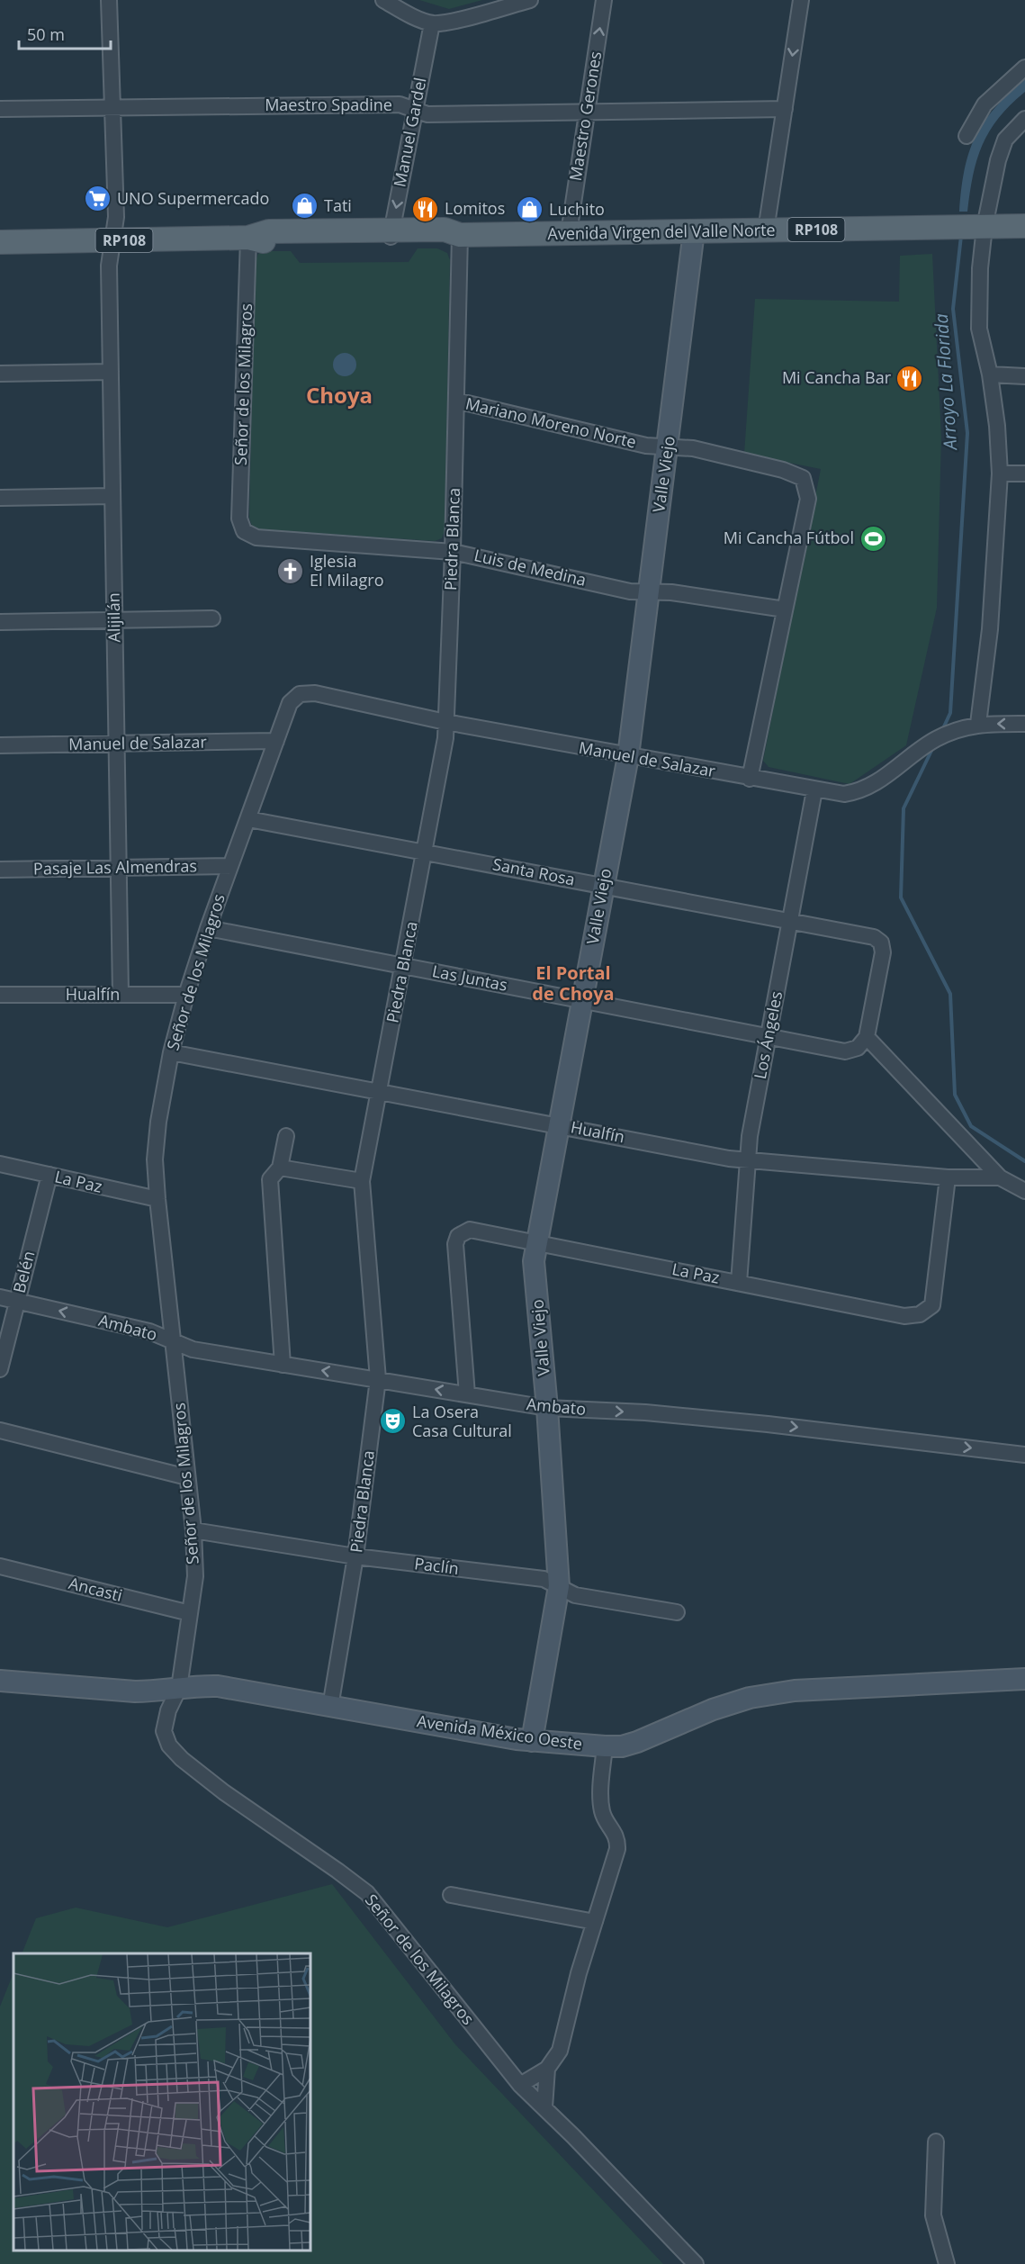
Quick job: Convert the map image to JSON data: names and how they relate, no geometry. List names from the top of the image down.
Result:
{
  "streets": {
    "main road": ["RP108", "Avenida Virgen del Valle Norte"],
    "street": [
      "Maestro Spadine",
      "Maestro Gerones",
      "Manuel Gardel",
      "Señor de los Milagros",
      "Mariano Moreno Norte",
      "Valle Viejo",
      "Piedra Blanca",
      "Luis de Medina",
      "Alijilán",
      "Manuel de Salazar",
      "Pasaje Las Almendras",
      "Santa Rosa",
      "Las Juntas",
      "Hualfín",
      "Los Ángeles",
      "La Paz",
      "Belén",
      "Ambato",
      "Paclín",
      "Ancasti",
      "Avenida México Oeste"
    ]
  },
  "crossings": [
    ["Maestro Spadine", "Maestro Gerones"],
    ["Maestro Spadine", "Manuel Gardel"],
    ["Maestro Spadine", "Alijilán"],
    ["Maestro Gerones", "Avenida Virgen del Valle Norte"],
    ["Manuel Gardel", "Avenida Virgen del Valle Norte"],
    ["Avenida Virgen del Valle Norte", "Señor de los Milagros"],
    ["Avenida Virgen del Valle Norte", "Valle Viejo"],
    ["Avenida Virgen del Valle Norte", "Piedra Blanca"],
    ["Avenida Virgen del Valle Norte", "Alijilán"],
    ["Señor de los Milagros", "Luis de Medina"],
    ["Señor de los Milagros", "Manuel de Salazar"],
    ["Señor de los Milagros", "Pasaje Las Almendras"],
    ["Señor de los Milagros", "Santa Rosa"],
    ["Señor de los Milagros", "Las Juntas"],
    ["Señor de los Milagros", "Hualfín"],
    ["Señor de los Milagros", "La Paz"],
    ["Señor de los Milagros", "Ambato"],
    ["Señor de los Milagros", "Paclín"],
    ["Señor de los Milagros", "Ancasti"],
    ["Señor de los Milagros", "Avenida México Oeste"],
    ["Mariano Moreno Norte", "Valle Viejo"],
    ["Mariano Moreno Norte", "Piedra Blanca"],
    ["Mariano Moreno Norte", "Luis de Medina"],
    ["Valle Viejo", "Luis de Medina"],
    ["Valle Viejo", "Manuel de Salazar"],
    ["Valle Viejo", "Santa Rosa"],
    ["Valle Viejo", "Las Juntas"],
    ["Valle Viejo", "Hualfín"],
    ["Valle Viejo", "La Paz"],
    ["Valle Viejo", "Ambato"],
    ["Valle Viejo", "Paclín"],
    ["Valle Viejo", "Avenida México Oeste"],
    ["Piedra Blanca", "Luis de Medina"],
    ["Piedra Blanca", "Manuel de Salazar"],
    ["Piedra Blanca", "Santa Rosa"],
    ["Piedra Blanca", "Las Juntas"],
    ["Piedra Blanca", "Hualfín"],
    ["Piedra Blanca", "Ambato"],
    ["Piedra Blanca", "Paclín"],
    ["Piedra Blanca", "Avenida México Oeste"],
    ["Alijilán", "Manuel de Salazar"],
    ["Alijilán", "Pasaje Las Almendras"],
    ["Alijilán", "Hualfín"],
    ["Manuel de Salazar", "Los Ángeles"],
    ["Santa Rosa", "Las Juntas"],
    ["Santa Rosa", "Los Ángeles"],
    ["Las Juntas", "Los Ángeles"],
    ["Hualfín", "Los Ángeles"],
    ["Hualfín", "La Paz"],
    ["Los Ángeles", "La Paz"],
    ["La Paz", "Belén"],
    ["La Paz", "Ambato"],
    ["Belén", "Ambato"]
  ],
  "one_way": ["Maestro Gerones", "Manuel Gardel"],
  "districts": ["Choya", "El Portal de Choya"],
  "water": ["Arroyo La Florida"],
  "places": {
    "supermarket": ["UNO Supermercado"],
    "shop": ["Tati", "Luchito"],
    "restaurant": ["Lomitos", "Mi Cancha Bar"],
    "sports": ["Mi Cancha Fútbol"],
    "church": ["Iglesia El Milagro"],
    "theatre": ["La Osera Casa Cultural"]
  },
  "scale_bar": "50 m"
}
